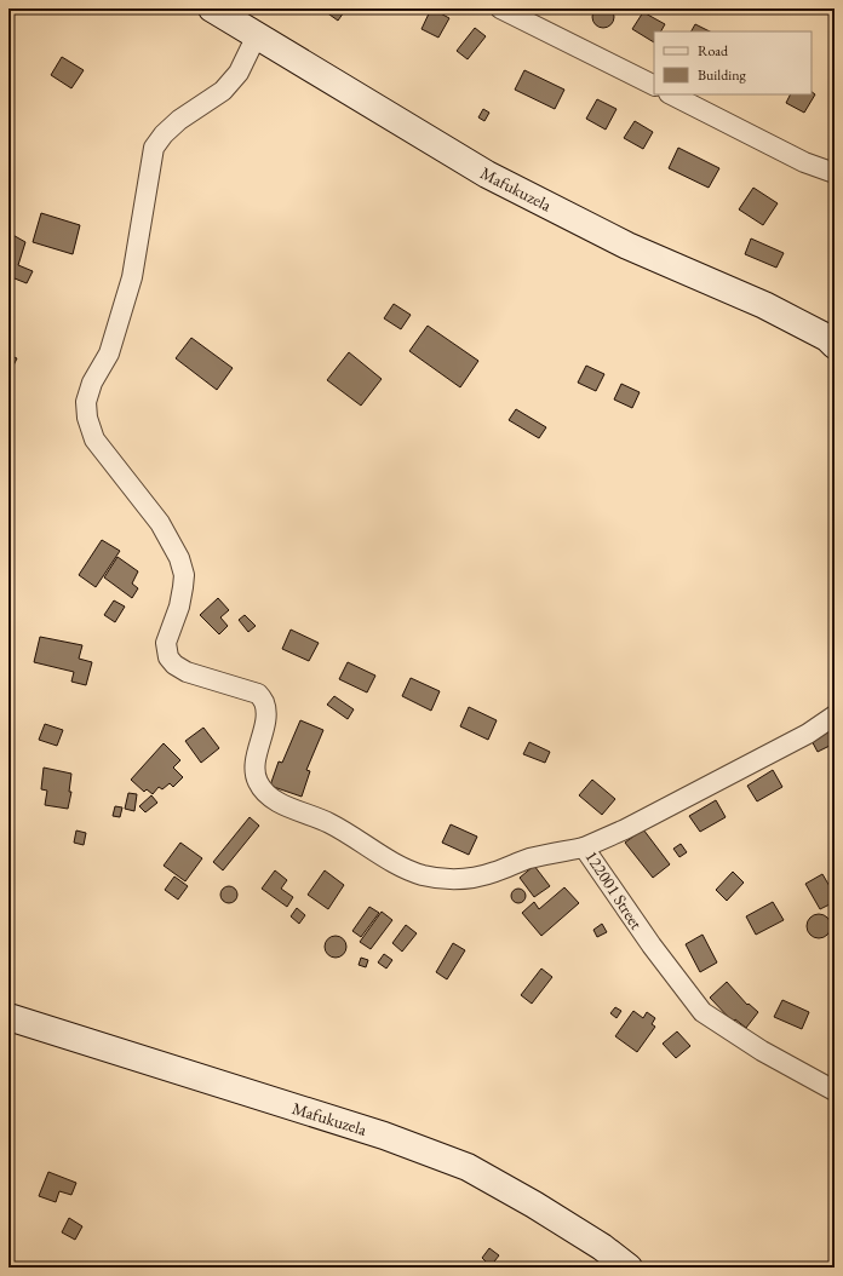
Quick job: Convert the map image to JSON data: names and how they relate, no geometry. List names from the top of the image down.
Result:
{
  "streets": {
    "main road": ["Mafukuzela"],
    "street": ["122001 Street"]
  },
  "legend": ["Road", "Building"]
}
